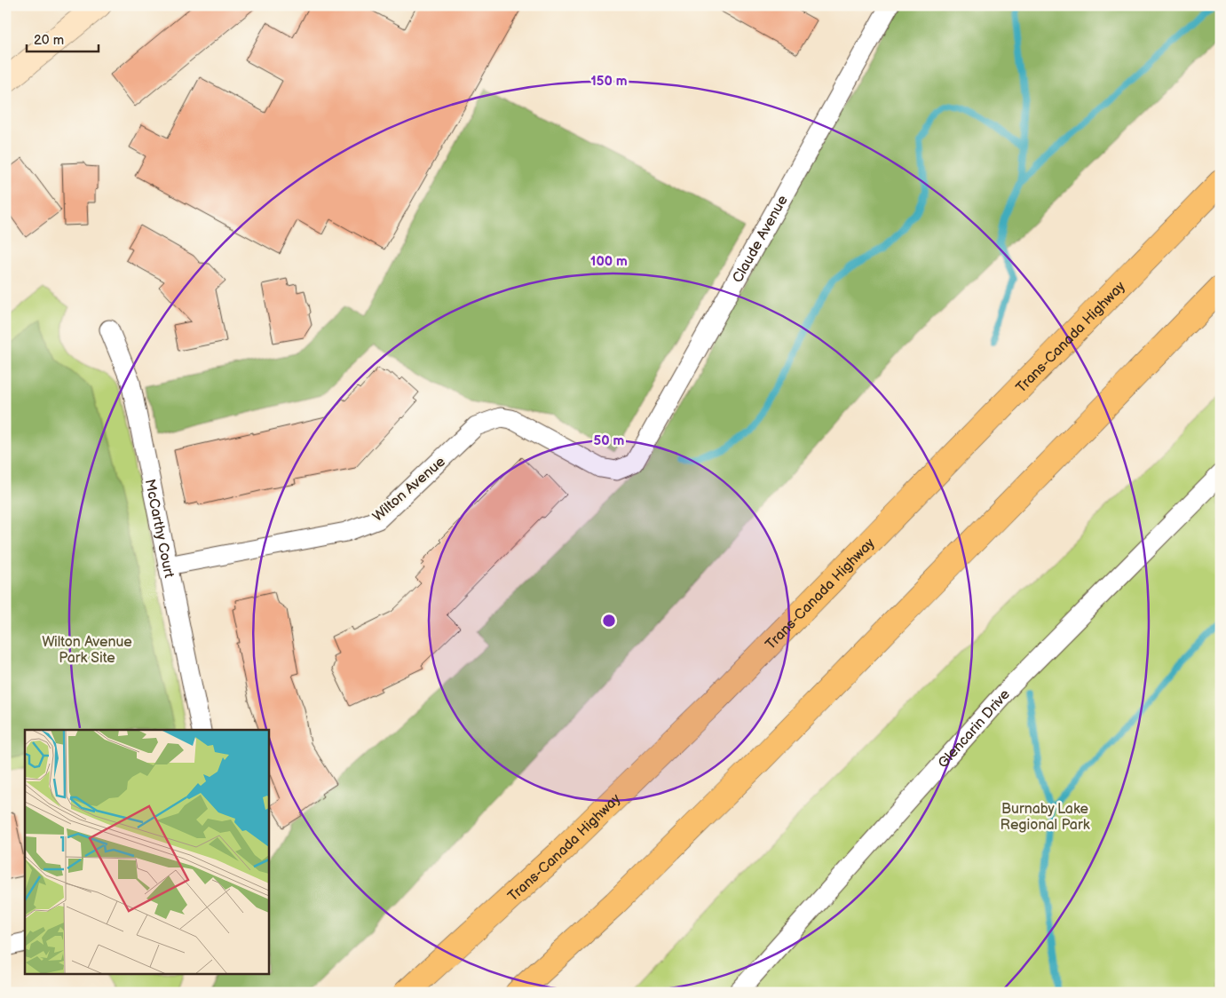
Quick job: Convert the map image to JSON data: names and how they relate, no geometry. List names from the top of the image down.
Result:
{
  "streets": {
    "highway": ["Trans-Canada Highway"],
    "street": [
      "Claude Avenue",
      "Wilton Avenue",
      "McCarthy Court",
      "Glencarin Drive"
    ]
  },
  "crossings": [
    ["Claude Avenue", "Wilton Avenue"],
    ["Wilton Avenue", "McCarthy Court"]
  ],
  "parks": ["Wilton Avenue Park Site", "Burnaby Lake Regional Park"],
  "scale_bar": "20 m",
  "rings": ["150 m", "100 m", "50 m"]
}
